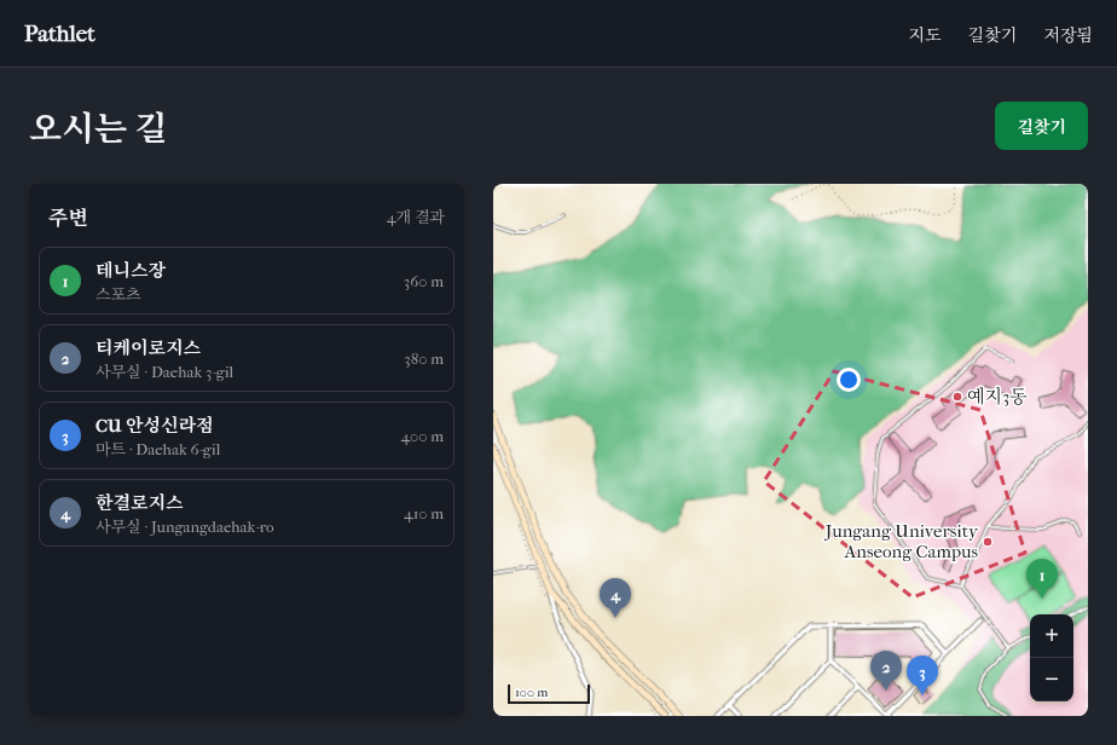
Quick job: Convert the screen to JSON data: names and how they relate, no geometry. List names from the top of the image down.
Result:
{
  "places": ["예지3동", "Jungang University Anseong Campus"],
  "scale_bar": "100 m",
  "page": {
    "header": "Pathlet",
    "nav": ["지도", "길찾기", "저장됨"],
    "title": "오시는 길",
    "buttons": "길찾기",
    "heading": ["주변", "4개 결과"],
    "list": [
      {
        "mark": "1",
        "name": "테니스장",
        "note": "스포츠",
        "value": "360 m"
      },
      {
        "mark": "2",
        "name": "티케이로지스",
        "note": "사무실 · Daehak 3-gil",
        "value": "380 m"
      },
      {
        "mark": "3",
        "name": "CU 안성신라점",
        "note": "마트 · Daehak 6-gil",
        "value": "400 m"
      },
      {
        "mark": "4",
        "name": "한결로지스",
        "note": "사무실 · Jungangdaehak-ro",
        "value": "410 m"
      }
    ],
    "pins": [
      "1",
      "4",
      "2",
      "3"
    ],
    "map_buttons": ["+", "−"],
    "scale": "100 m"
  }
}
